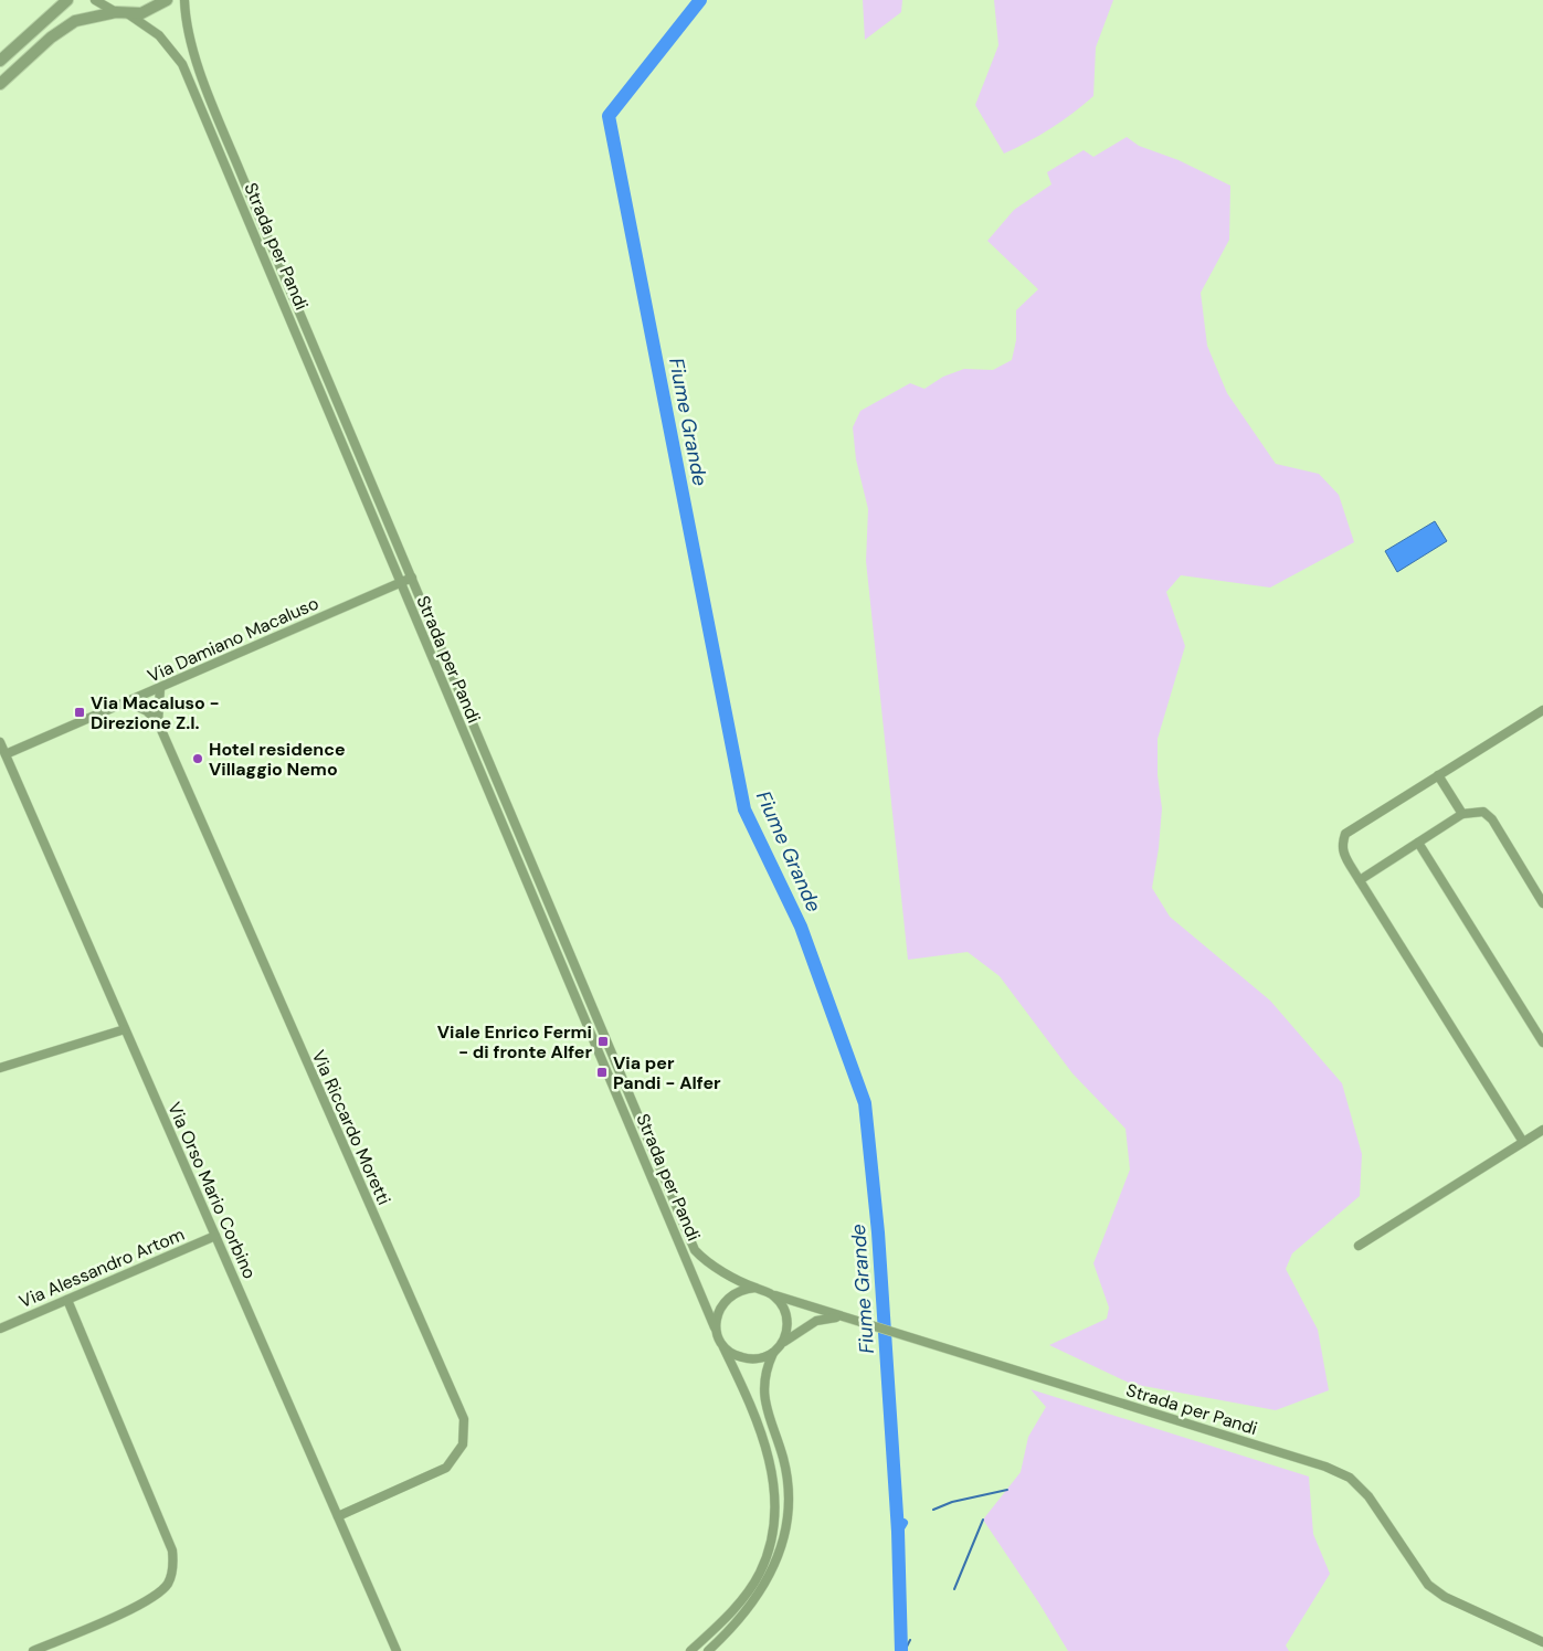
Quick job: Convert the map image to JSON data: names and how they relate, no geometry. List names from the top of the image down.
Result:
{
  "streets": {
    "street": [
      "Strada per Pandi",
      "Via Damiano Macaluso",
      "Via Riccardo Moretti",
      "Via Orso Mario Corbino",
      "Via Alessandro Artom"
    ]
  },
  "crossings": [
    ["Strada per Pandi", "Via Damiano Macaluso"],
    ["Via Damiano Macaluso", "Via Riccardo Moretti"],
    ["Via Damiano Macaluso", "Via Orso Mario Corbino"],
    ["Via Riccardo Moretti", "Via Orso Mario Corbino"],
    ["Via Orso Mario Corbino", "Via Alessandro Artom"]
  ],
  "water": ["Fiume Grande"],
  "places": {
    "transit": ["Via Macaluso - Direzione Z.I.", "Viale Enrico Fermi - di fronte Alfer", "Via per Pandi - Alfer"],
    "other": ["Hotel residence Villaggio Nemo"]
  }
}
